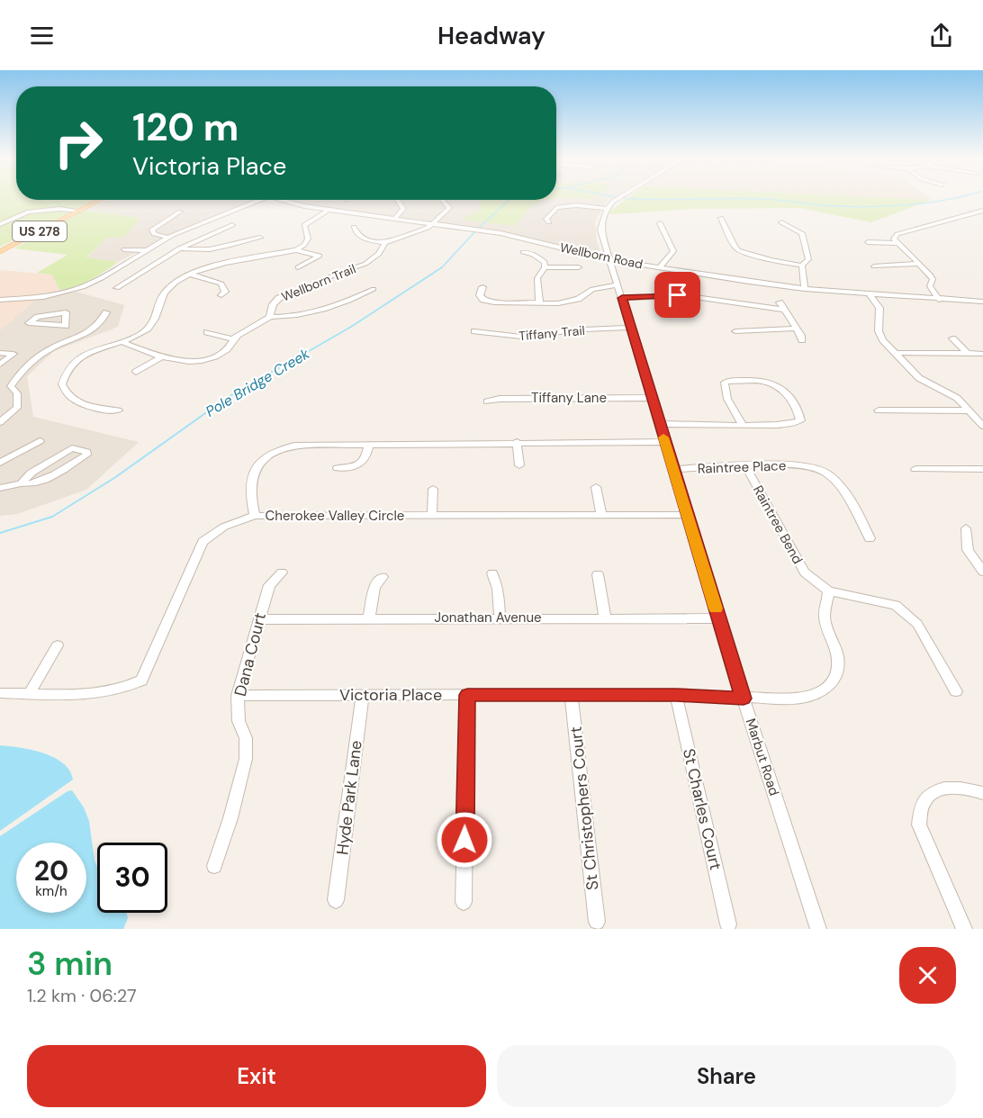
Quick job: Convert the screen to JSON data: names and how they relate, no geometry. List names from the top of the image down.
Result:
{
  "streets": {
    "main road": ["US 278"],
    "street": [
      "Wellborn Road",
      "Wellborn Trail",
      "Tiffany Trail",
      "Tiffany Lane",
      "Raintree Place",
      "Cherokee Valley Circle",
      "Raintree Bend",
      "Jonathan Avenue",
      "Dana Court",
      "Victoria Place",
      "Marbut Road",
      "Hyde Park Lane",
      "St Christophers Court",
      "St Charles Court"
    ]
  },
  "crossings": [
    ["Wellborn Road", "Wellborn Trail"],
    ["Wellborn Road", "Marbut Road"],
    ["Tiffany Trail", "Marbut Road"],
    ["Tiffany Lane", "Marbut Road"],
    ["Raintree Place", "Raintree Bend"],
    ["Raintree Place", "Marbut Road"],
    ["Cherokee Valley Circle", "Marbut Road"],
    ["Raintree Bend", "Victoria Place"],
    ["Jonathan Avenue", "Dana Court"],
    ["Jonathan Avenue", "Marbut Road"],
    ["Dana Court", "Victoria Place"],
    ["Victoria Place", "Marbut Road"],
    ["Victoria Place", "Hyde Park Lane"],
    ["Victoria Place", "St Christophers Court"],
    ["Victoria Place", "St Charles Court"]
  ],
  "water": ["Pole Bridge Creek"],
  "page": {
    "header": "Headway",
    "turn": ["120 m", "Victoria Place"],
    "speed": "20 km/h",
    "limit": "30",
    "heading": ["3 min", "1.2 km · 06:27"],
    "buttons": ["Exit", "Share"]
  }
}
